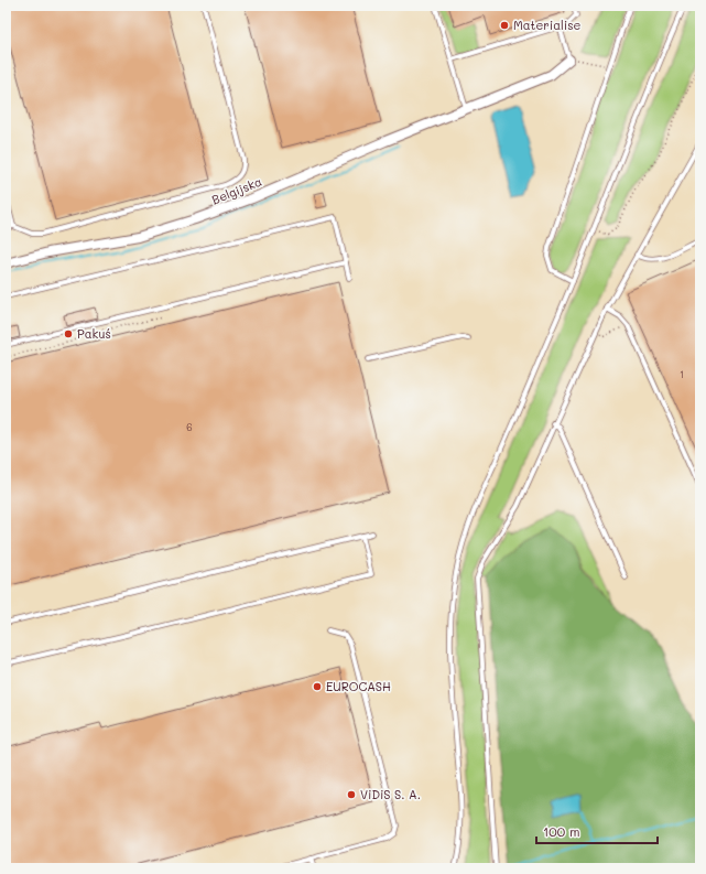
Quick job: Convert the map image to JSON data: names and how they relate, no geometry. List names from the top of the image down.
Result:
{
  "streets": {
    "street": ["Belgijska"]
  },
  "places": [
    "Materialise",
    "Pakuś",
    "EUROCASH",
    "ViDiS S. A."
  ],
  "house_numbers": ["1", "6"],
  "scale_bar": "100 m"
}
